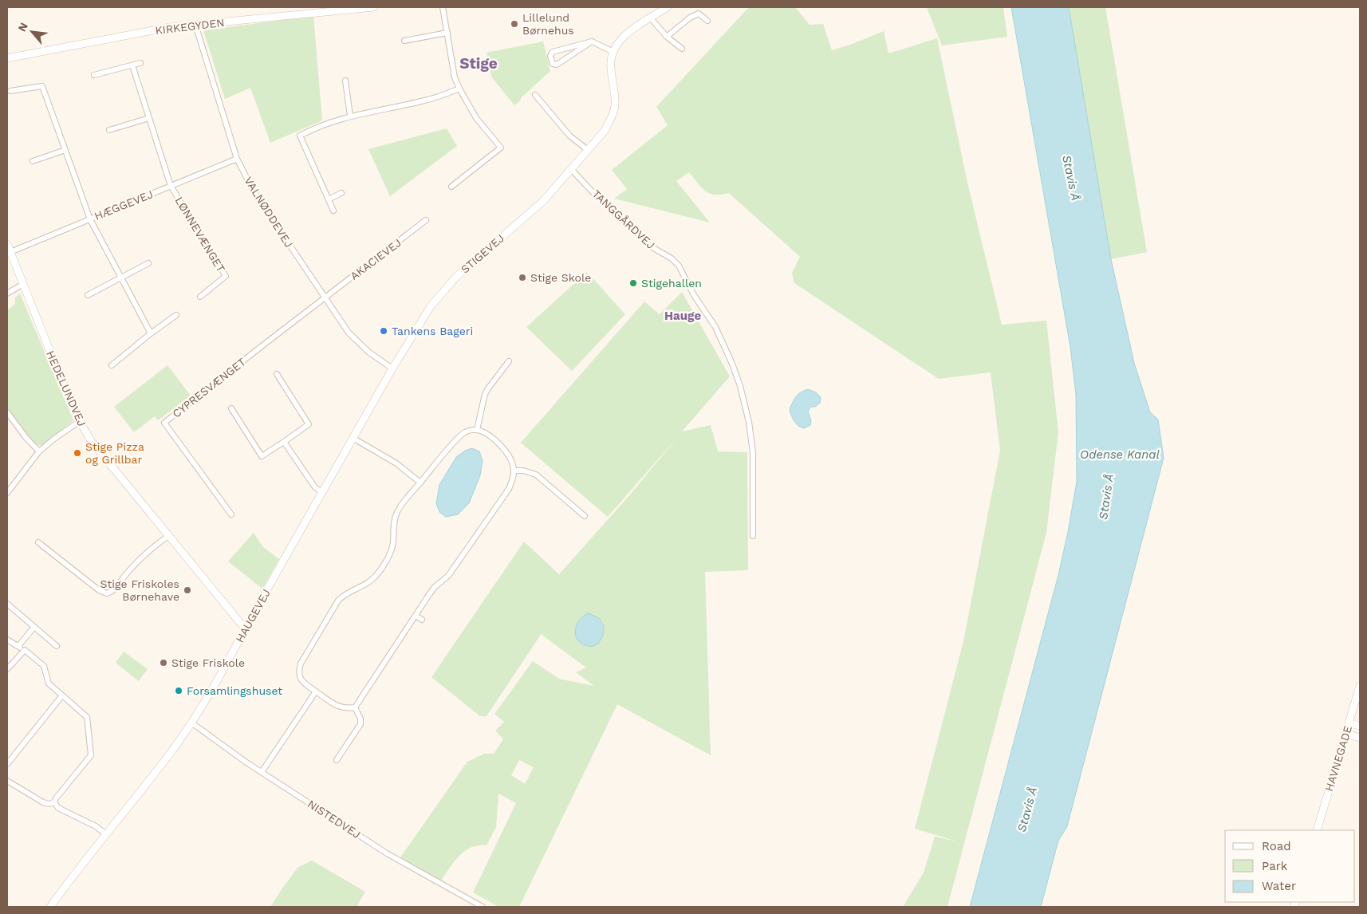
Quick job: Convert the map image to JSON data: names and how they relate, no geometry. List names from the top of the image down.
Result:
{
  "streets": {
    "street": [
      "KIRKEGYDEN",
      "HÆGGEVEJ",
      "VALNØDDEVEJ",
      "TANGGÅRDVEJ",
      "LØNNEVÆNGET",
      "STIGEVEJ",
      "AKACIEVEJ",
      "CYPRESVÆNGET",
      "HEDELUNDVEJ",
      "HAUGEVEJ",
      "HAVNEGADE",
      "NISTEDVEJ"
    ]
  },
  "crossings": [
    ["KIRKEGYDEN", "VALNØDDEVEJ"],
    ["HÆGGEVEJ", "VALNØDDEVEJ"],
    ["HÆGGEVEJ", "LØNNEVÆNGET"],
    ["HÆGGEVEJ", "HEDELUNDVEJ"],
    ["VALNØDDEVEJ", "STIGEVEJ"],
    ["VALNØDDEVEJ", "AKACIEVEJ"],
    ["VALNØDDEVEJ", "CYPRESVÆNGET"],
    ["VALNØDDEVEJ", "HAUGEVEJ"],
    ["TANGGÅRDVEJ", "STIGEVEJ"],
    ["STIGEVEJ", "HAUGEVEJ"],
    ["AKACIEVEJ", "CYPRESVÆNGET"],
    ["HEDELUNDVEJ", "HAUGEVEJ"],
    ["HAUGEVEJ", "NISTEDVEJ"]
  ],
  "districts": ["Stige", "Hauge"],
  "water": ["Stavis Å", "Odense Kanal"],
  "places": [
    "Lillelund Børnehus",
    "Stige Skole",
    "Stigehallen",
    "Tankens Bageri",
    "Stige Pizza og Grillbar",
    "Stige Friskoles Børnehave",
    "Stige Friskole",
    "Forsamlingshuset"
  ],
  "legend": ["Road", "Park", "Water"],
  "north": "top left"
}
